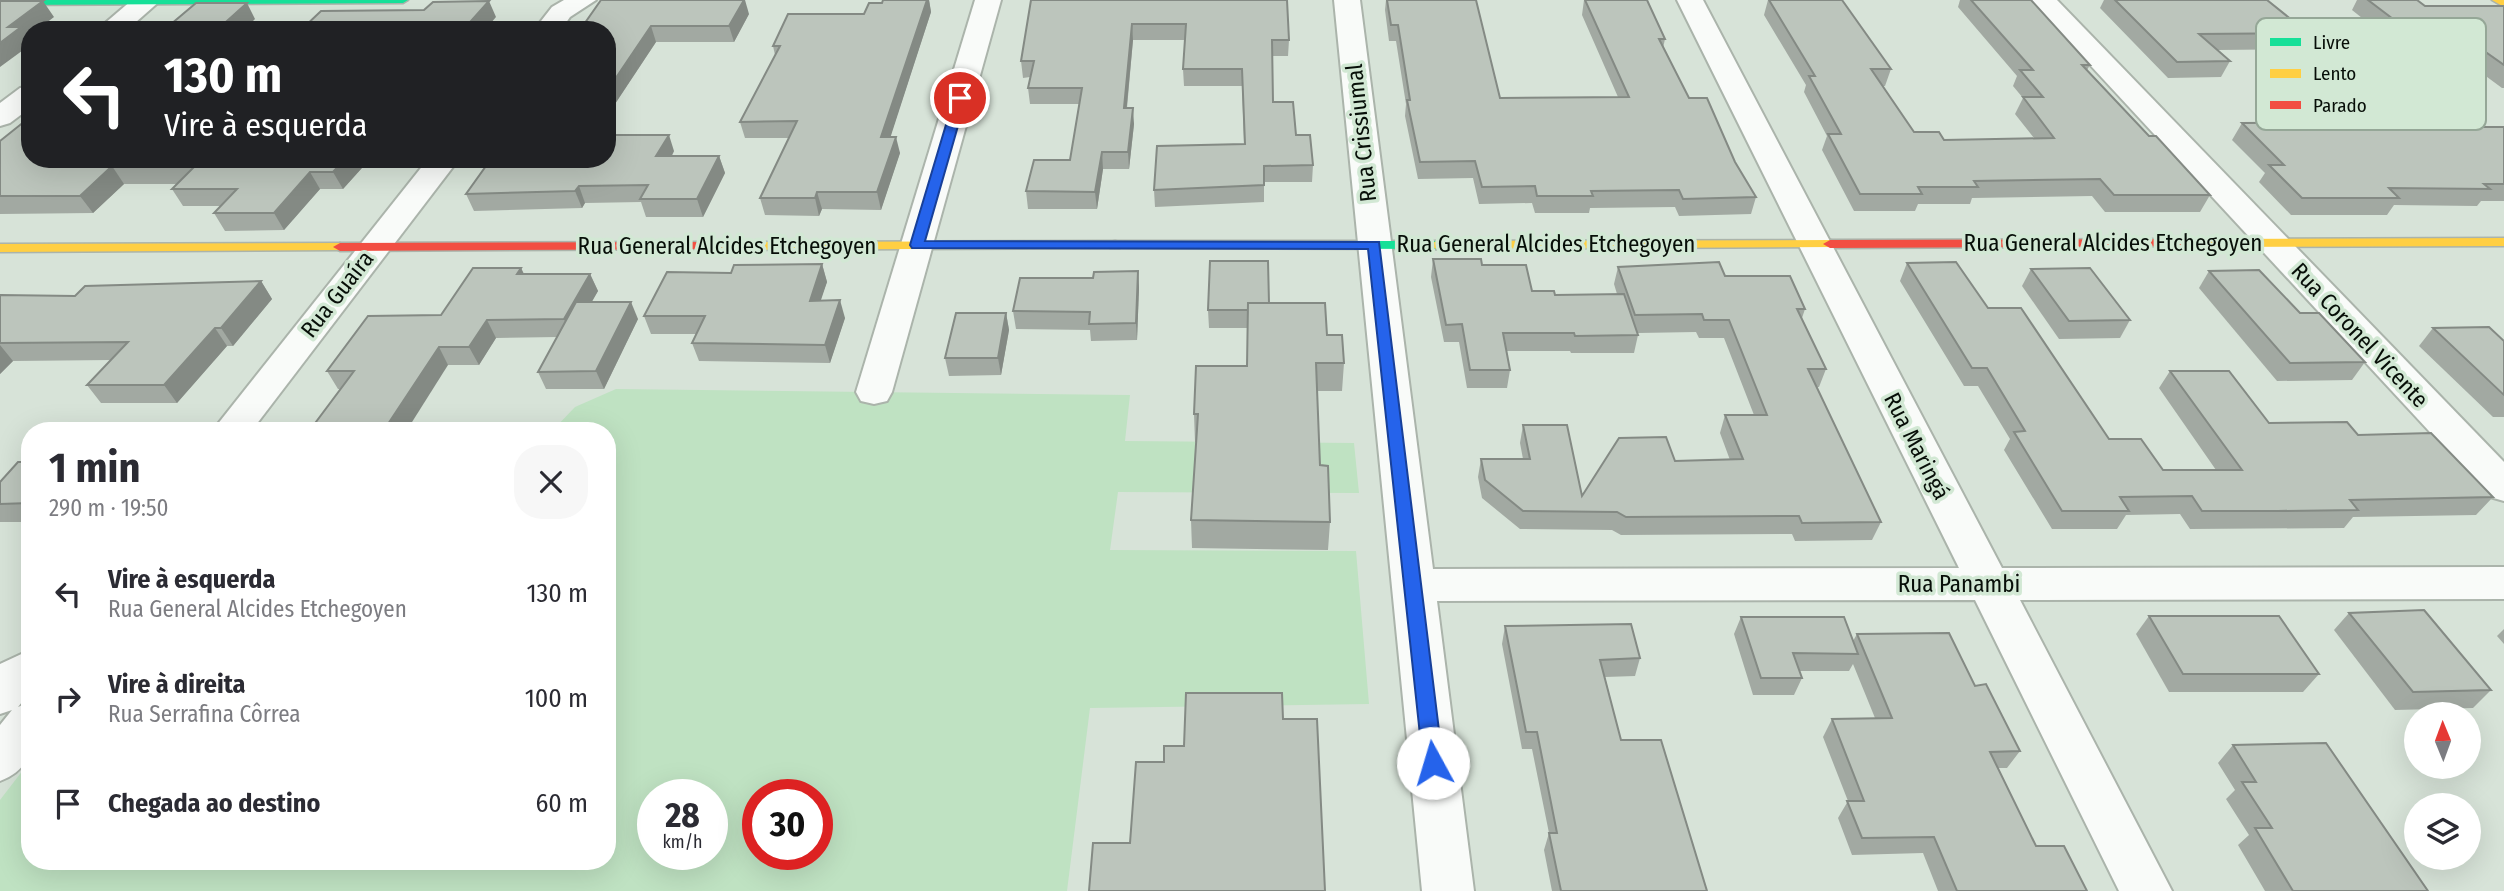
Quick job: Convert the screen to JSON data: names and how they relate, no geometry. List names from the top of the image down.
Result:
{
  "streets": {
    "street": [
      "Rua Crissiumal",
      "Rua General Alcides Etchegoyen",
      "Rua Guaíra",
      "Rua Coronel Vicente",
      "Rua Maringá",
      "Rua Panambi"
    ]
  },
  "crossings": [
    ["Rua Crissiumal", "Rua General Alcides Etchegoyen"],
    ["Rua Crissiumal", "Rua Panambi"],
    ["Rua General Alcides Etchegoyen", "Rua Guaíra"],
    ["Rua General Alcides Etchegoyen", "Rua Coronel Vicente"],
    ["Rua General Alcides Etchegoyen", "Rua Maringá"],
    ["Rua Maringá", "Rua Panambi"]
  ],
  "legend": ["Livre", "Lento", "Parado"],
  "north": "top",
  "page": {
    "turn": ["130 m", "Vire à esquerda"],
    "heading": ["1 min", "290 m · 19:50"],
    "list": [
      {
        "name": "Vire à esquerda",
        "note": "Rua General Alcides Etchegoyen",
        "value": "130 m"
      },
      {
        "name": "Vire à direita",
        "note": "Rua Serrafina Côrrea",
        "value": "100 m"
      },
      {
        "name": "Chegada ao destino",
        "value": "60 m"
      }
    ],
    "speed": "28 km/h",
    "limit": "30"
  }
}
